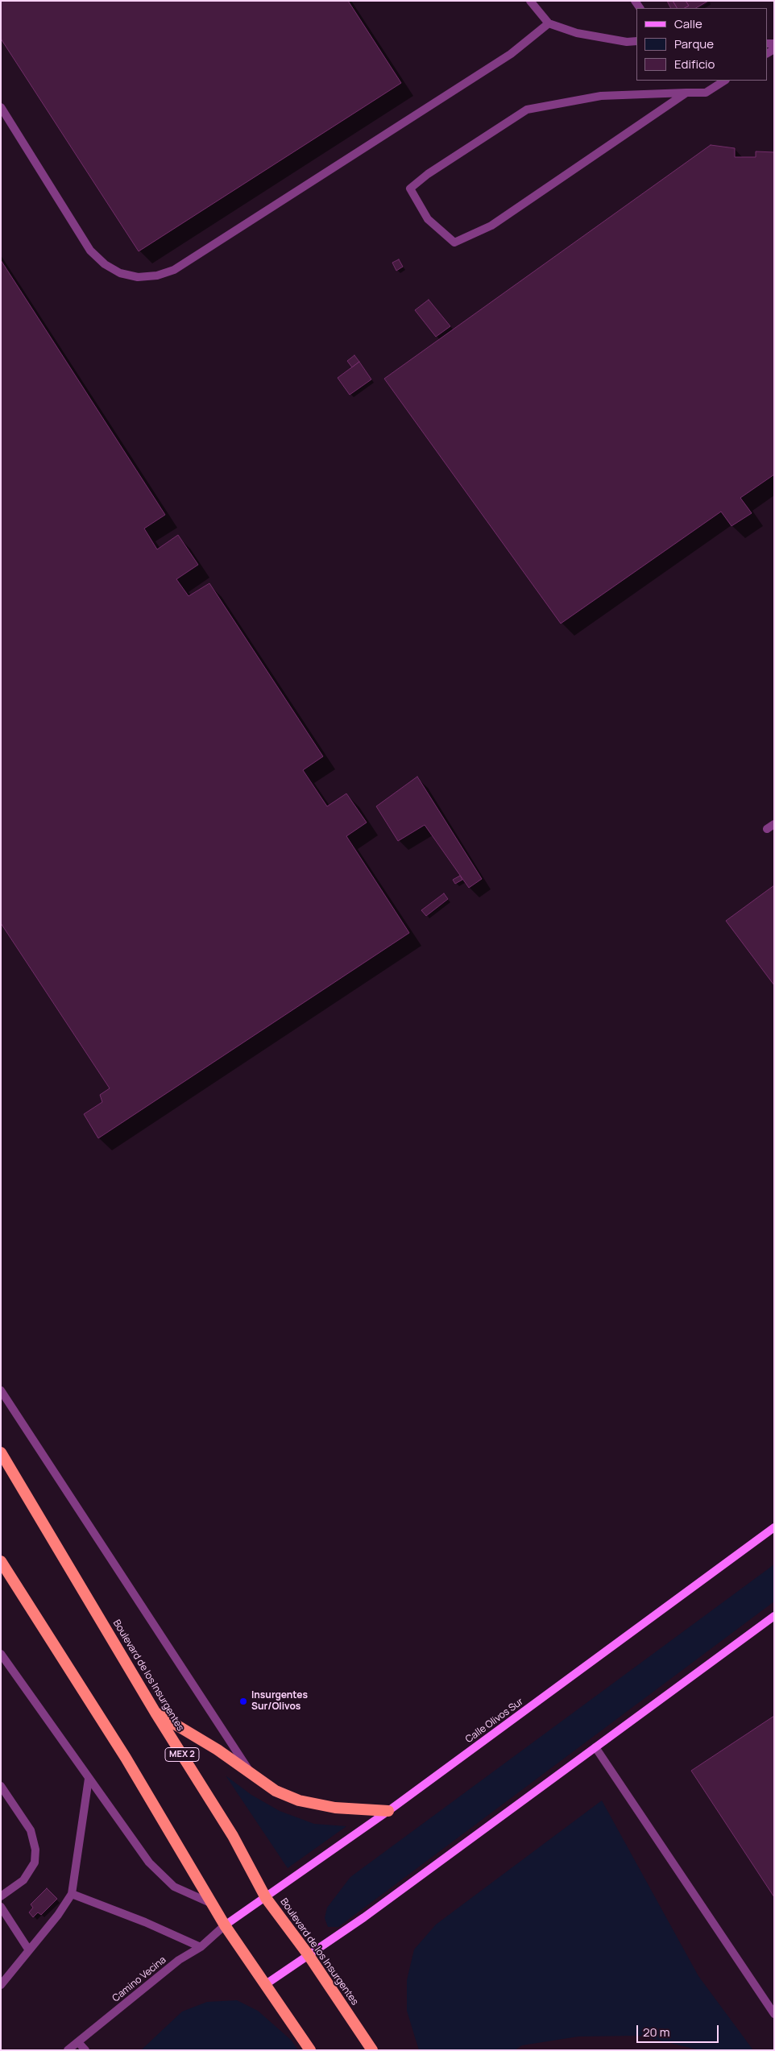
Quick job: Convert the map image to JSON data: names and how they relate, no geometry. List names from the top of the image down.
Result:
{
  "streets": {
    "highway": ["Boulevard de los Insurgentes", "MEX 2"],
    "main road": ["Calle Olivos Sur"],
    "street": ["Camino Vecina"]
  },
  "crossings": [
    ["Boulevard de los Insurgentes", "Calle Olivos Sur"],
    ["Calle Olivos Sur", "Camino Vecina"]
  ],
  "places": ["Insurgentes Sur/Olivos"],
  "legend": ["Calle", "Parque", "Edificio"],
  "scale_bar": "20 m"
}
